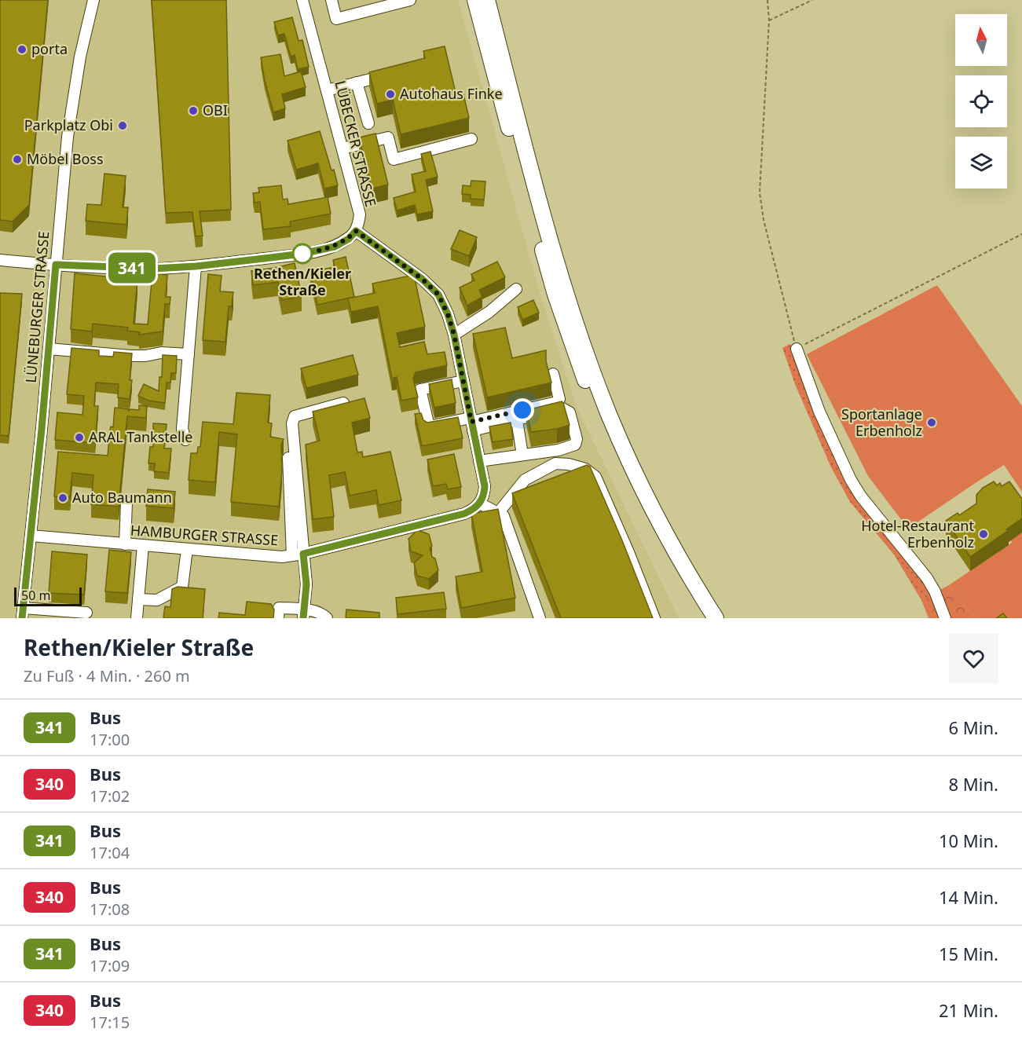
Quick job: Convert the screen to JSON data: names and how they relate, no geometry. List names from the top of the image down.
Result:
{
  "streets": {
    "street": ["LÜBECKER STRASSE", "LÜNEBURGER STRASSE", "HAMBURGER STRASSE"]
  },
  "crossings": [
    ["LÜNEBURGER STRASSE", "HAMBURGER STRASSE"]
  ],
  "places": [
    "porta",
    "Autohaus Finke",
    "OBI",
    "Parkplatz Obi",
    "Möbel Boss",
    "Rethen/Kieler Straße",
    "Sportanlage Erbenholz",
    "ARAL Tankstelle",
    "Auto Baumann",
    "Hotel-Restaurant Erbenholz"
  ],
  "lines": ["bus line 341"],
  "scale_bar": "50 m",
  "north": "top",
  "page": {
    "on_map": "341",
    "scale": "50 m",
    "heading": ["Rethen/Kieler Straße", "Zu Fuß · 4 Min. · 260 m"],
    "list": [
      {
        "mark": "341",
        "name": "Bus",
        "note": "17:00",
        "value": "6 Min."
      },
      {
        "mark": "340",
        "name": "Bus",
        "note": "17:02",
        "value": "8 Min."
      },
      {
        "mark": "341",
        "name": "Bus",
        "note": "17:04",
        "value": "10 Min."
      },
      {
        "mark": "340",
        "name": "Bus",
        "note": "17:08",
        "value": "14 Min."
      },
      {
        "mark": "341",
        "name": "Bus",
        "note": "17:09",
        "value": "15 Min."
      },
      {
        "mark": "340",
        "name": "Bus",
        "note": "17:15",
        "value": "21 Min."
      }
    ]
  }
}
